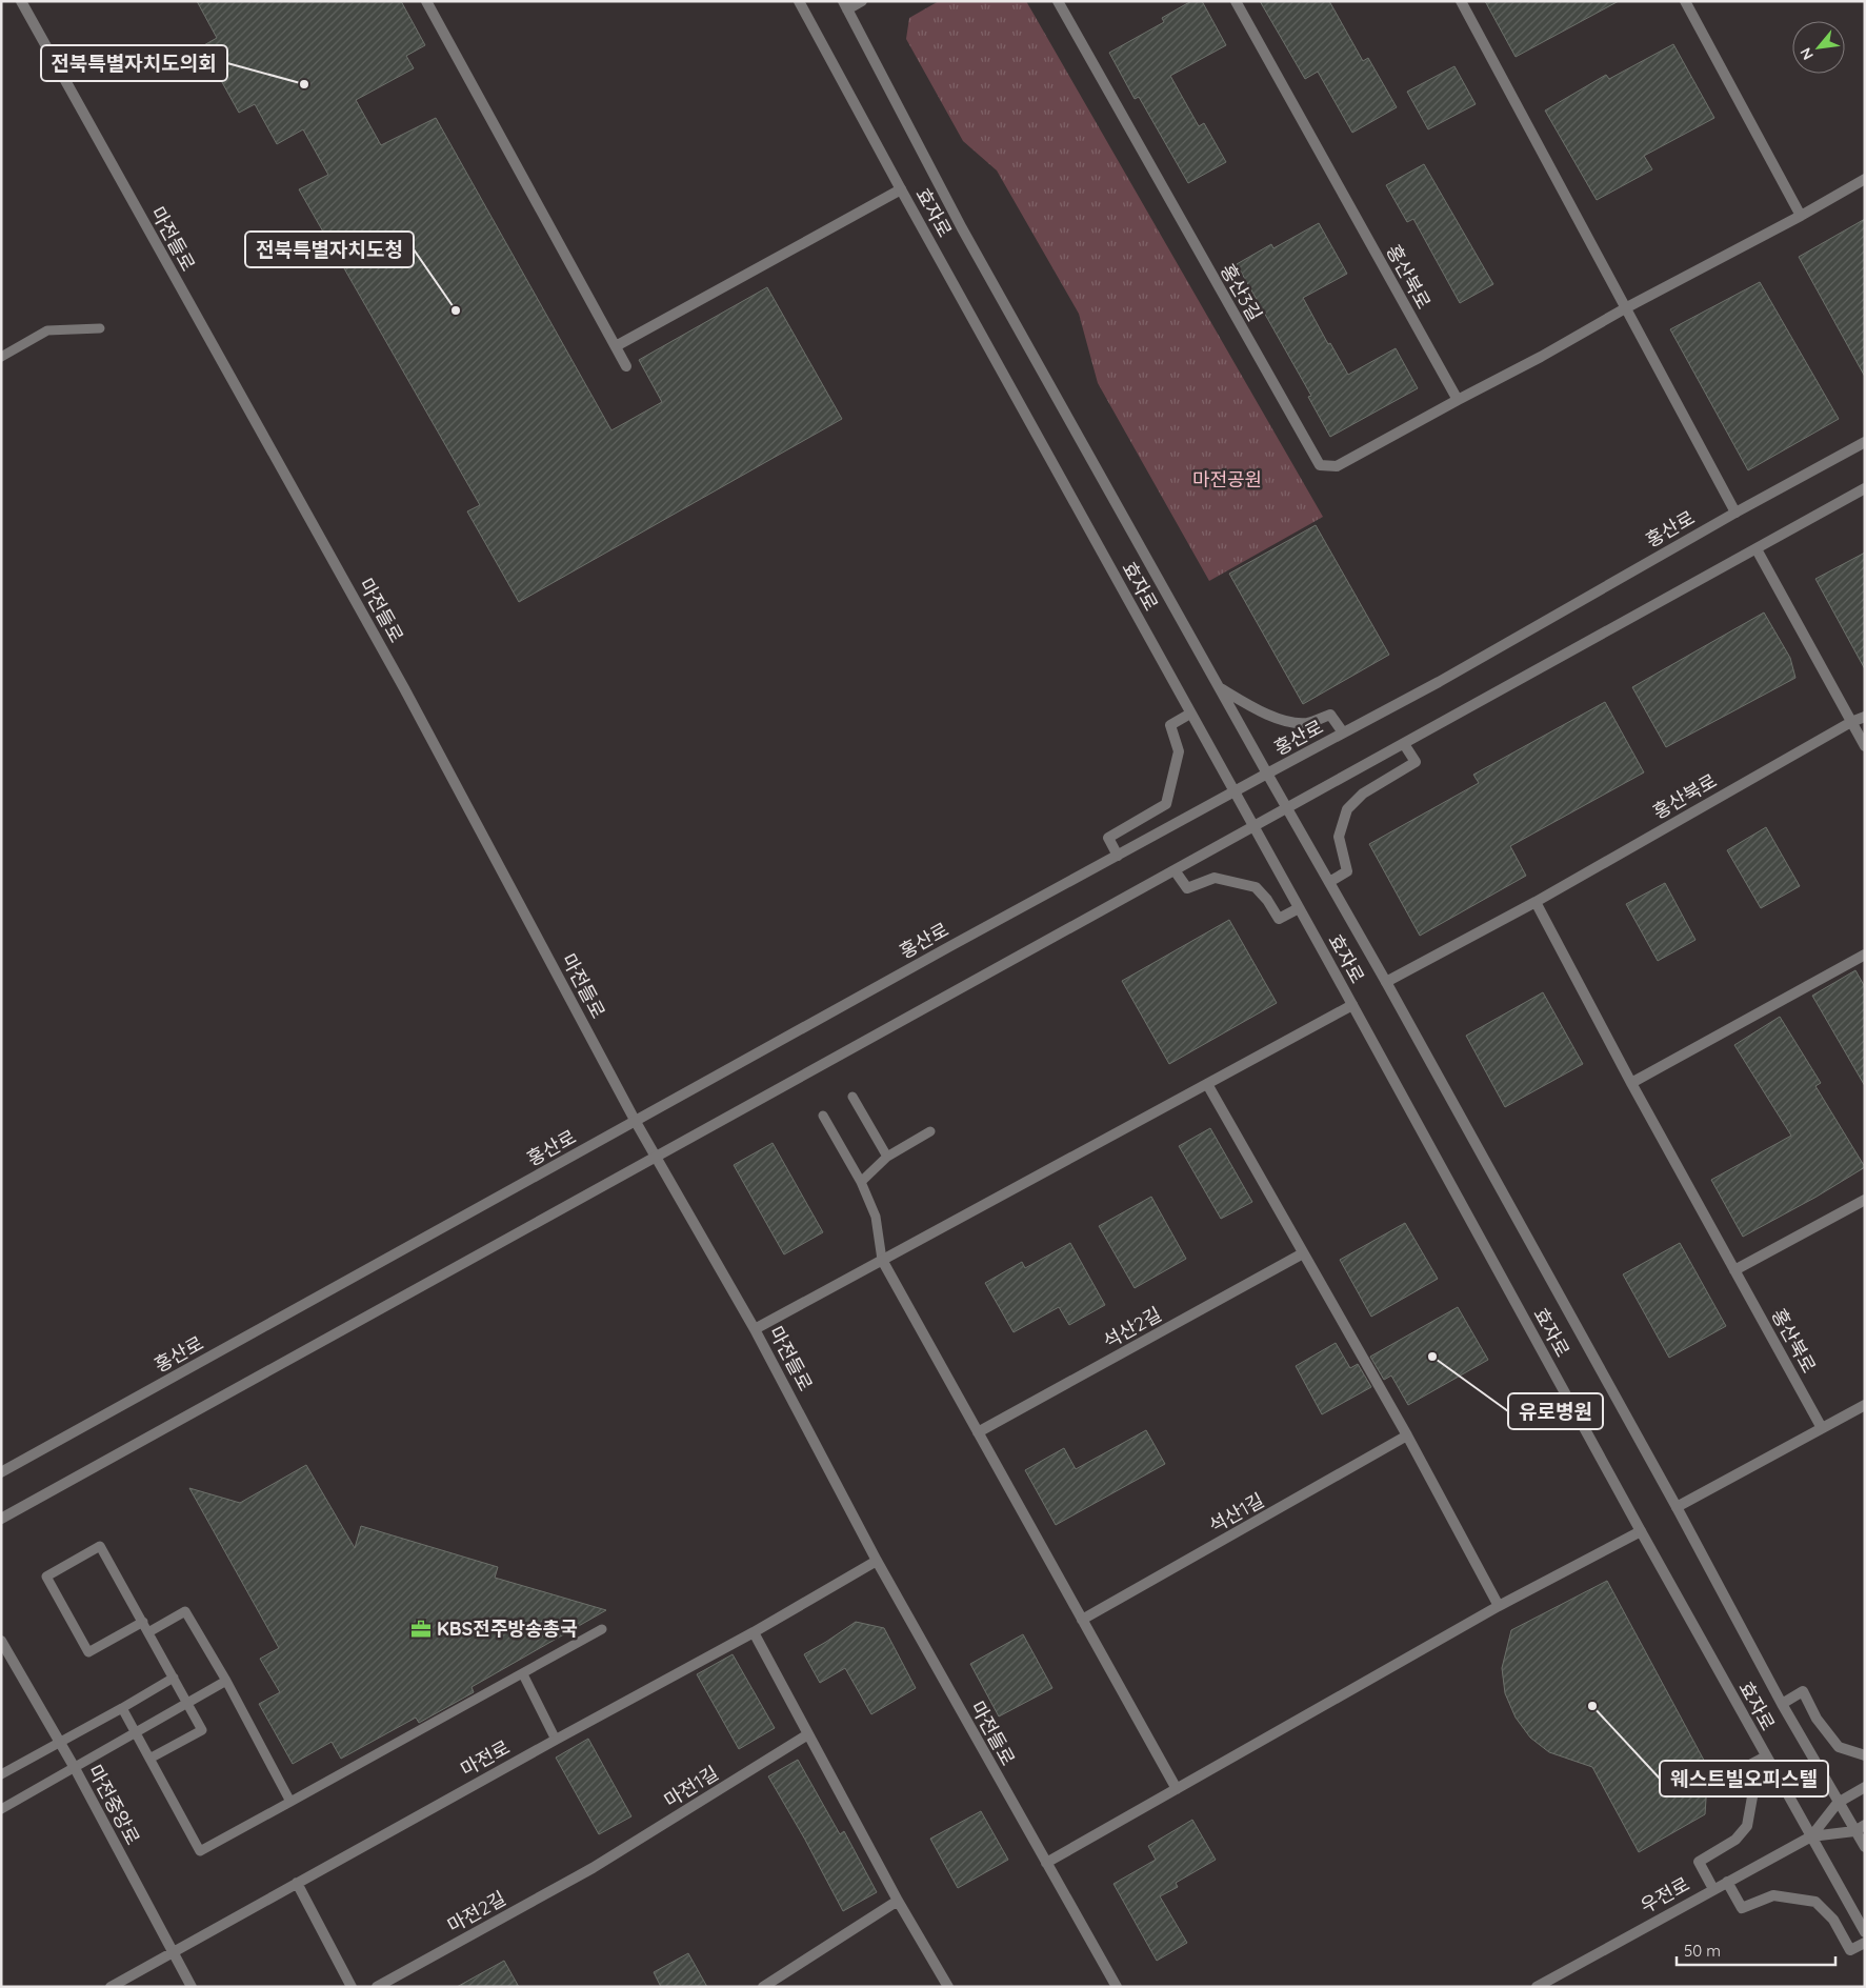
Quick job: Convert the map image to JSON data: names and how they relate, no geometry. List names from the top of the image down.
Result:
{
  "streets": {
    "street": [
      "효자로",
      "마전들로",
      "홍산북로",
      "홍산3길",
      "홍산로",
      "석산2길",
      "석산1길",
      "마전로",
      "마전1길",
      "마전중앙로",
      "우전로",
      "마전2길"
    ]
  },
  "crossings": [
    ["효자로", "홍산북로"],
    ["효자로", "홍산로"],
    ["효자로", "우전로"],
    ["마전들로", "홍산로"],
    ["마전들로", "마전로"],
    ["홍산북로", "홍산3길"],
    ["마전로", "마전중앙로"],
    ["마전1길", "마전2길"]
  ],
  "parks": ["마전공원"],
  "places": {
    "other": [
      "전북특별자치도의회",
      "전북특별자치도청",
      "유로병원",
      "웨스트빌오피스텔"
    ],
    "office": ["KBS전주방송총국"]
  },
  "scale_bar": "50 m",
  "north": "bottom left"
}
